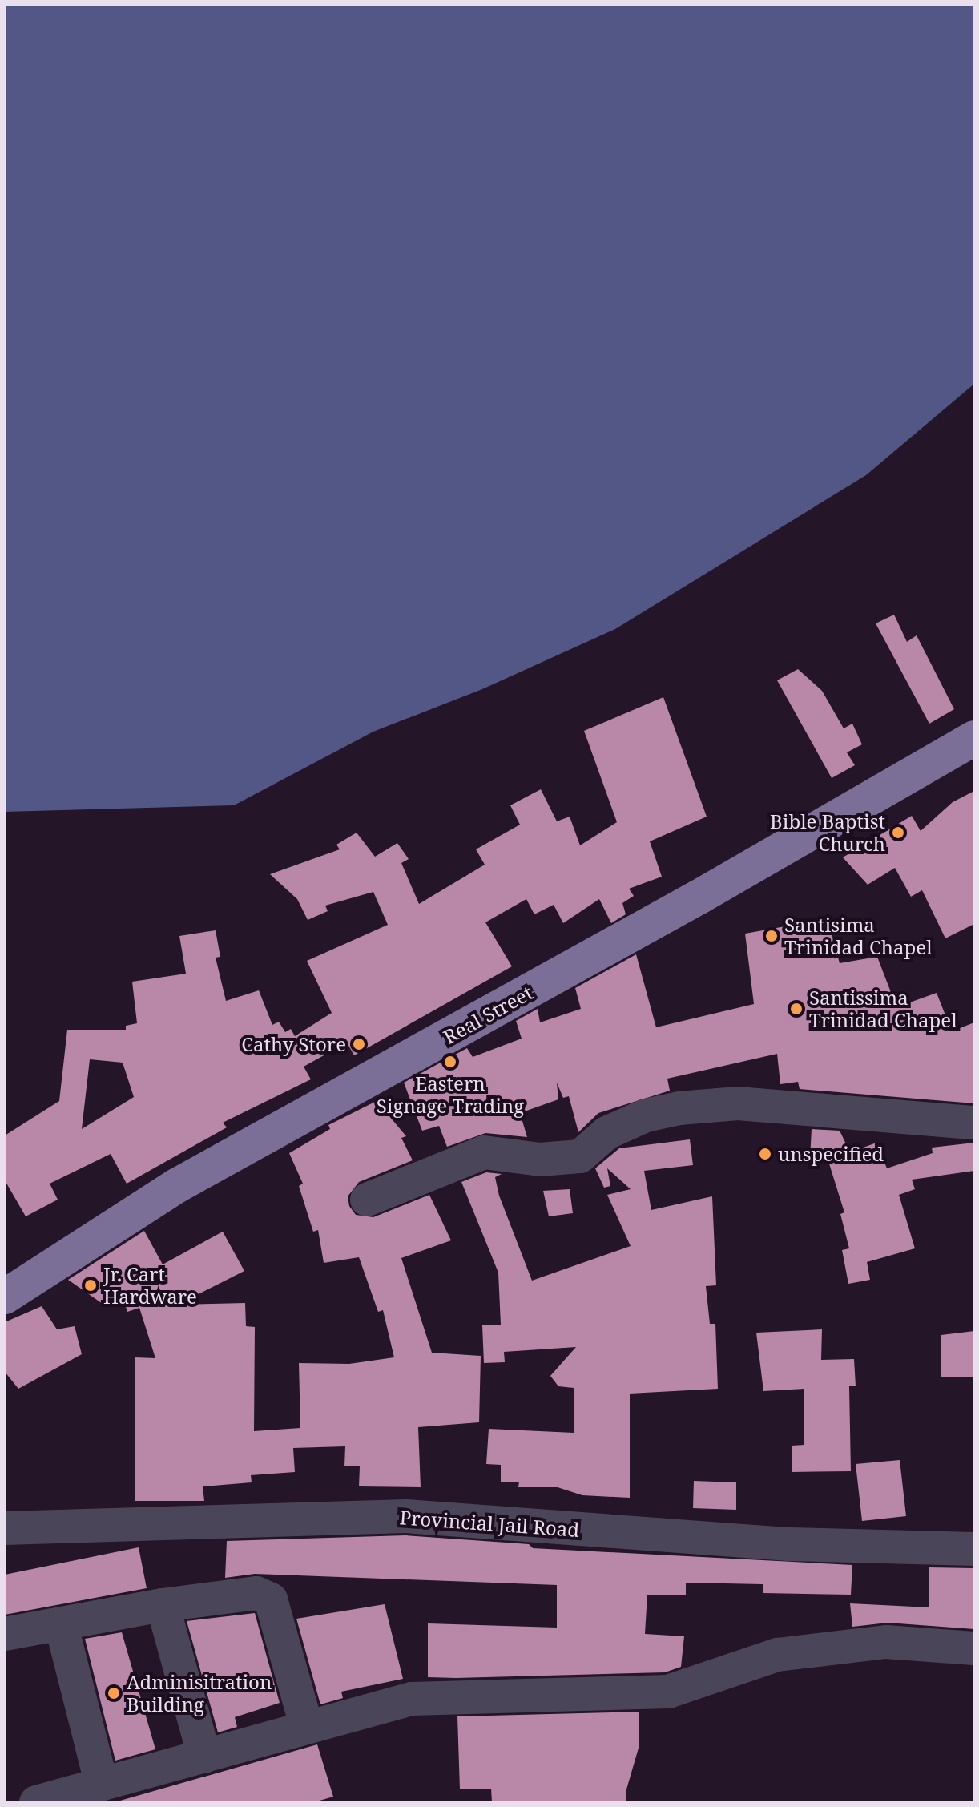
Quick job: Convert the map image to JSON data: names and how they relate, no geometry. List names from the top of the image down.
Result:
{
  "streets": {
    "main road": ["Real Street"],
    "street": ["Provincial Jail Road"]
  },
  "places": [
    "Bible Baptist Church",
    "Santisima Trinidad Chapel",
    "Santissima Trinidad Chapel",
    "Cathy Store",
    "Eastern Signage Trading",
    "unspecified",
    "Jr. Cart Hardware",
    "Adminisitration Building"
  ]
}
